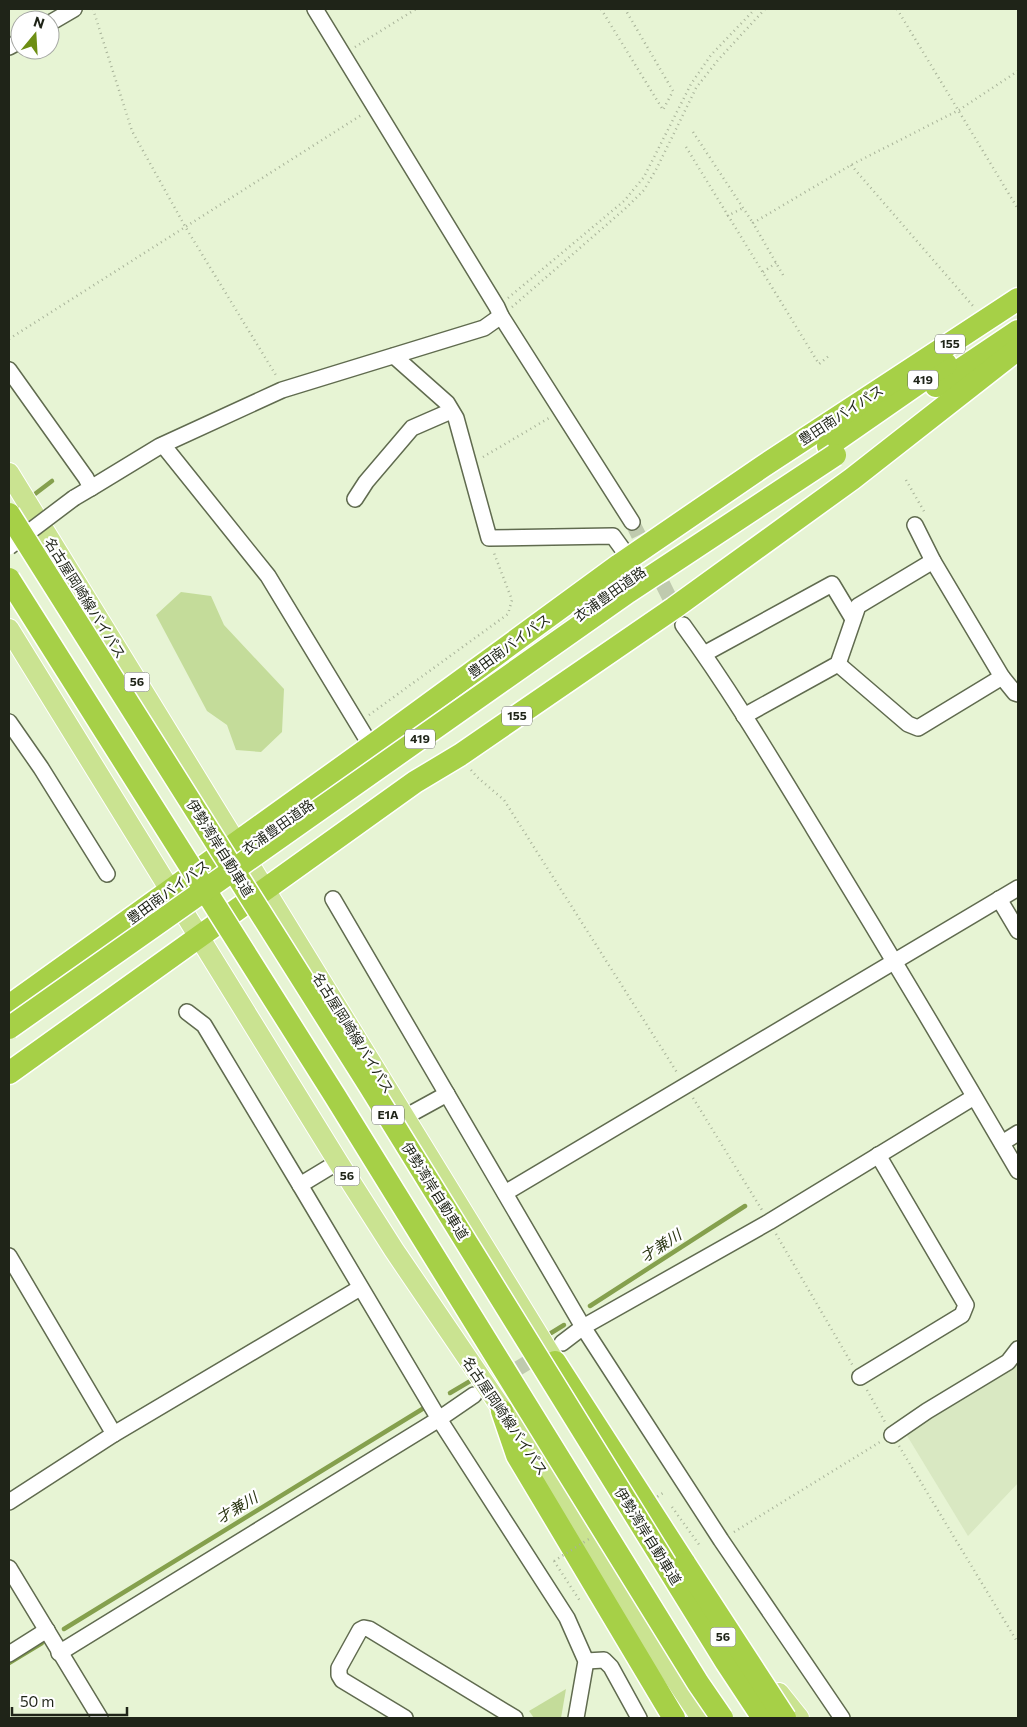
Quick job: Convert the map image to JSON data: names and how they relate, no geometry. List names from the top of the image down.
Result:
{
  "streets": {
    "highway": [
      "155",
      "419",
      "豊田南バイパス",
      "衣浦豊田道路",
      "伊勢湾岸自動車道",
      "E1A"
    ],
    "main road": ["名古屋岡崎線バイパス", "56"]
  },
  "crossings": [
    ["155", "名古屋岡崎線バイパス"],
    ["豊田南バイパス", "名古屋岡崎線バイパス"]
  ],
  "water": ["才兼川"],
  "scale_bar": "50 m",
  "north": "top"
}
